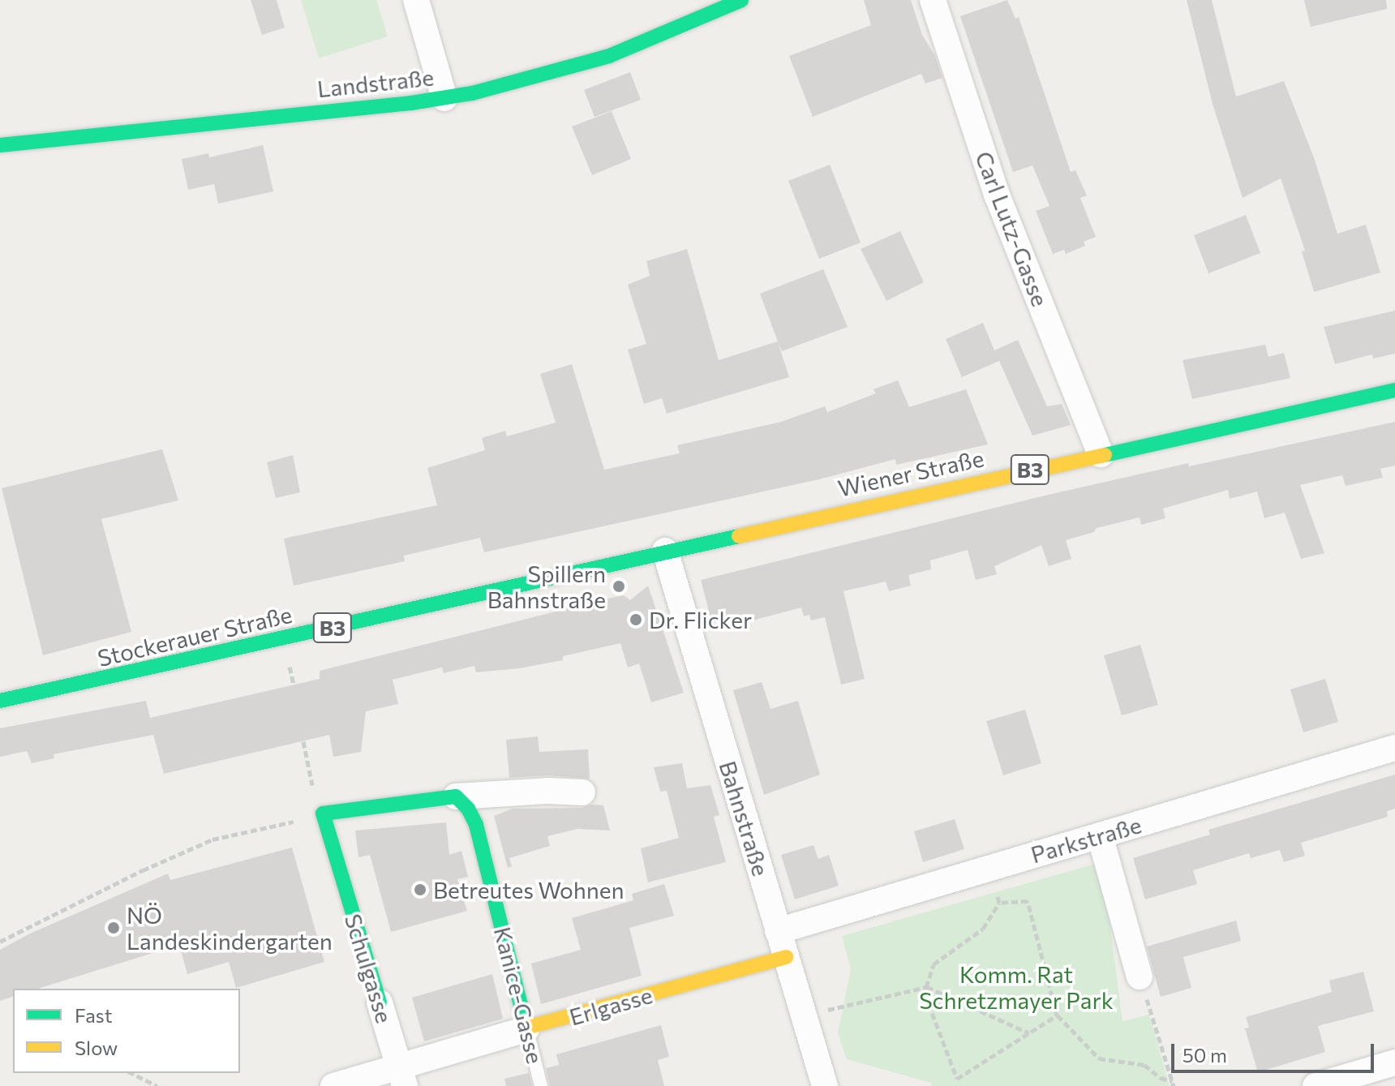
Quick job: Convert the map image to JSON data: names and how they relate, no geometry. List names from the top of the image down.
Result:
{
  "streets": {
    "street": [
      "Landstraße",
      "Carl Lutz-Gasse",
      "B3",
      "Wiener Straße",
      "Stockerauer Straße",
      "Bahnstraße",
      "Parkstraße",
      "Schulgasse",
      "Kanice-Gasse",
      "Erlgasse"
    ]
  },
  "crossings": [
    ["Carl Lutz-Gasse", "Wiener Straße"],
    ["Wiener Straße", "Stockerauer Straße"],
    ["Wiener Straße", "Bahnstraße"],
    ["Stockerauer Straße", "Bahnstraße"],
    ["Bahnstraße", "Parkstraße"],
    ["Bahnstraße", "Erlgasse"],
    ["Schulgasse", "Kanice-Gasse"],
    ["Schulgasse", "Erlgasse"],
    ["Kanice-Gasse", "Erlgasse"]
  ],
  "parks": ["Komm. Rat Schretzmayer Park"],
  "places": [
    "Spillern Bahnstraße",
    "Dr. Flicker",
    "Betreutes Wohnen",
    "NÖ Landeskindergarten"
  ],
  "legend": ["Fast", "Slow"],
  "scale_bar": "50 m"
}
